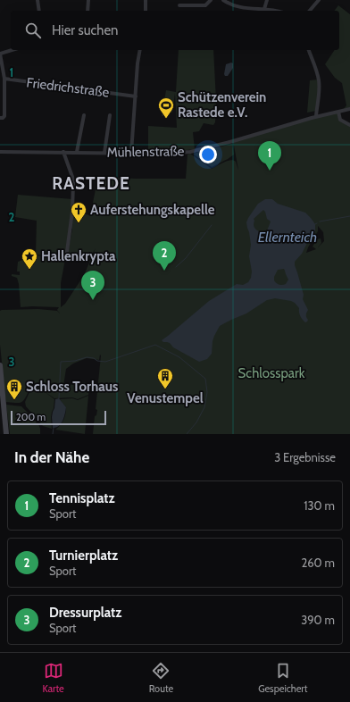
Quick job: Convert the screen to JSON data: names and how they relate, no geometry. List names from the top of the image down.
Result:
{
  "streets": {
    "street": ["Friedrichstraße", "Mühlenstraße"]
  },
  "districts": ["RASTEDE"],
  "water": ["Ellernteich"],
  "parks": ["Schlosspark"],
  "places": {
    "sports": ["Schützenverein Rastede e.V."],
    "church": ["Auferstehungskapelle"],
    "place": ["Hallenkrypta"],
    "building": ["Venustempel", "Schloss Torhaus"]
  },
  "scale_bar": "200 m",
  "page": {
    "search": "Hier suchen",
    "pins": ["1", "2", "3"],
    "scale": "200 m",
    "heading": ["In der Nähe", "3 Ergebnisse"],
    "list": [
      {
        "mark": "1",
        "name": "Tennisplatz",
        "note": "Sport",
        "value": "130 m"
      },
      {
        "mark": "2",
        "name": "Turnierplatz",
        "note": "Sport",
        "value": "260 m"
      },
      {
        "mark": "3",
        "name": "Dressurplatz",
        "note": "Sport",
        "value": "390 m"
      }
    ],
    "nav": ["Karte", "Route", "Gespeichert"]
  },
  "grid": {
    "rows": ["1", "2", "3"]
  }
}
